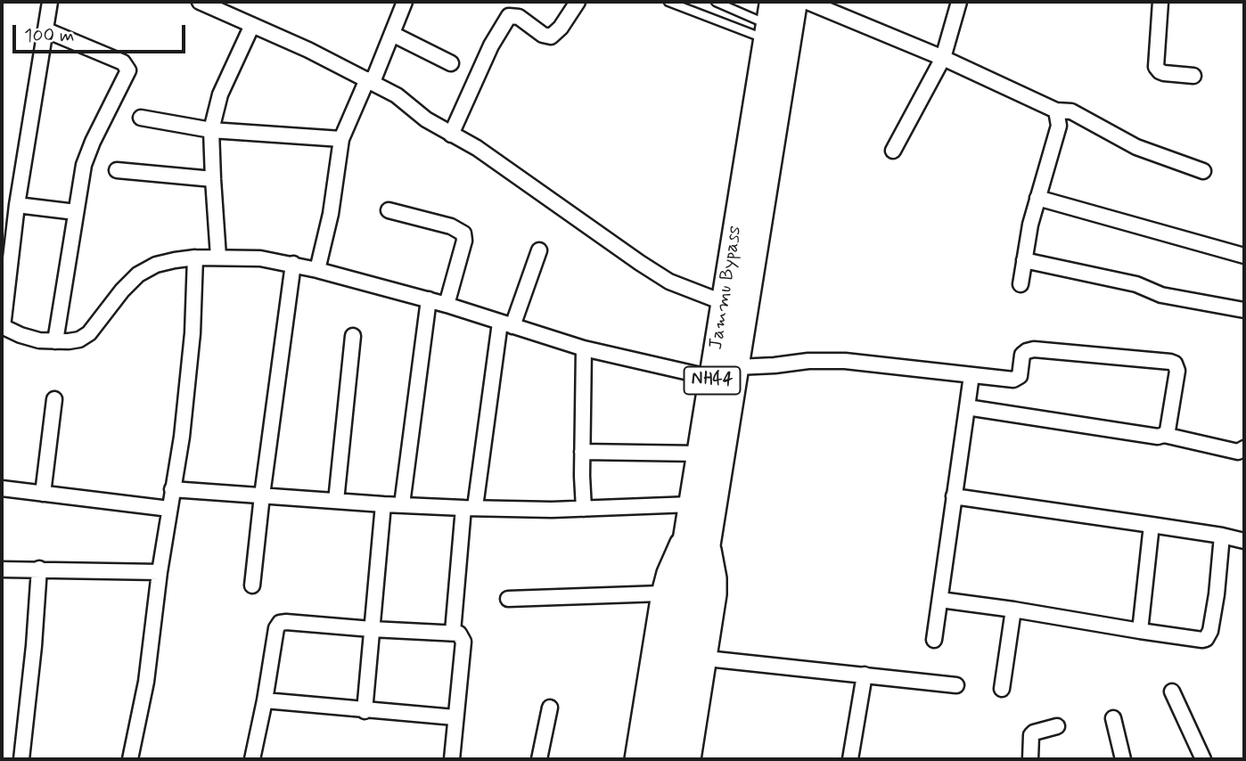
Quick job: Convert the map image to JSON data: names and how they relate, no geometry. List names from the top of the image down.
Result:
{
  "streets": {
    "highway": ["Jammu Bypass", "NH44"]
  },
  "scale_bar": "100 m"
}
